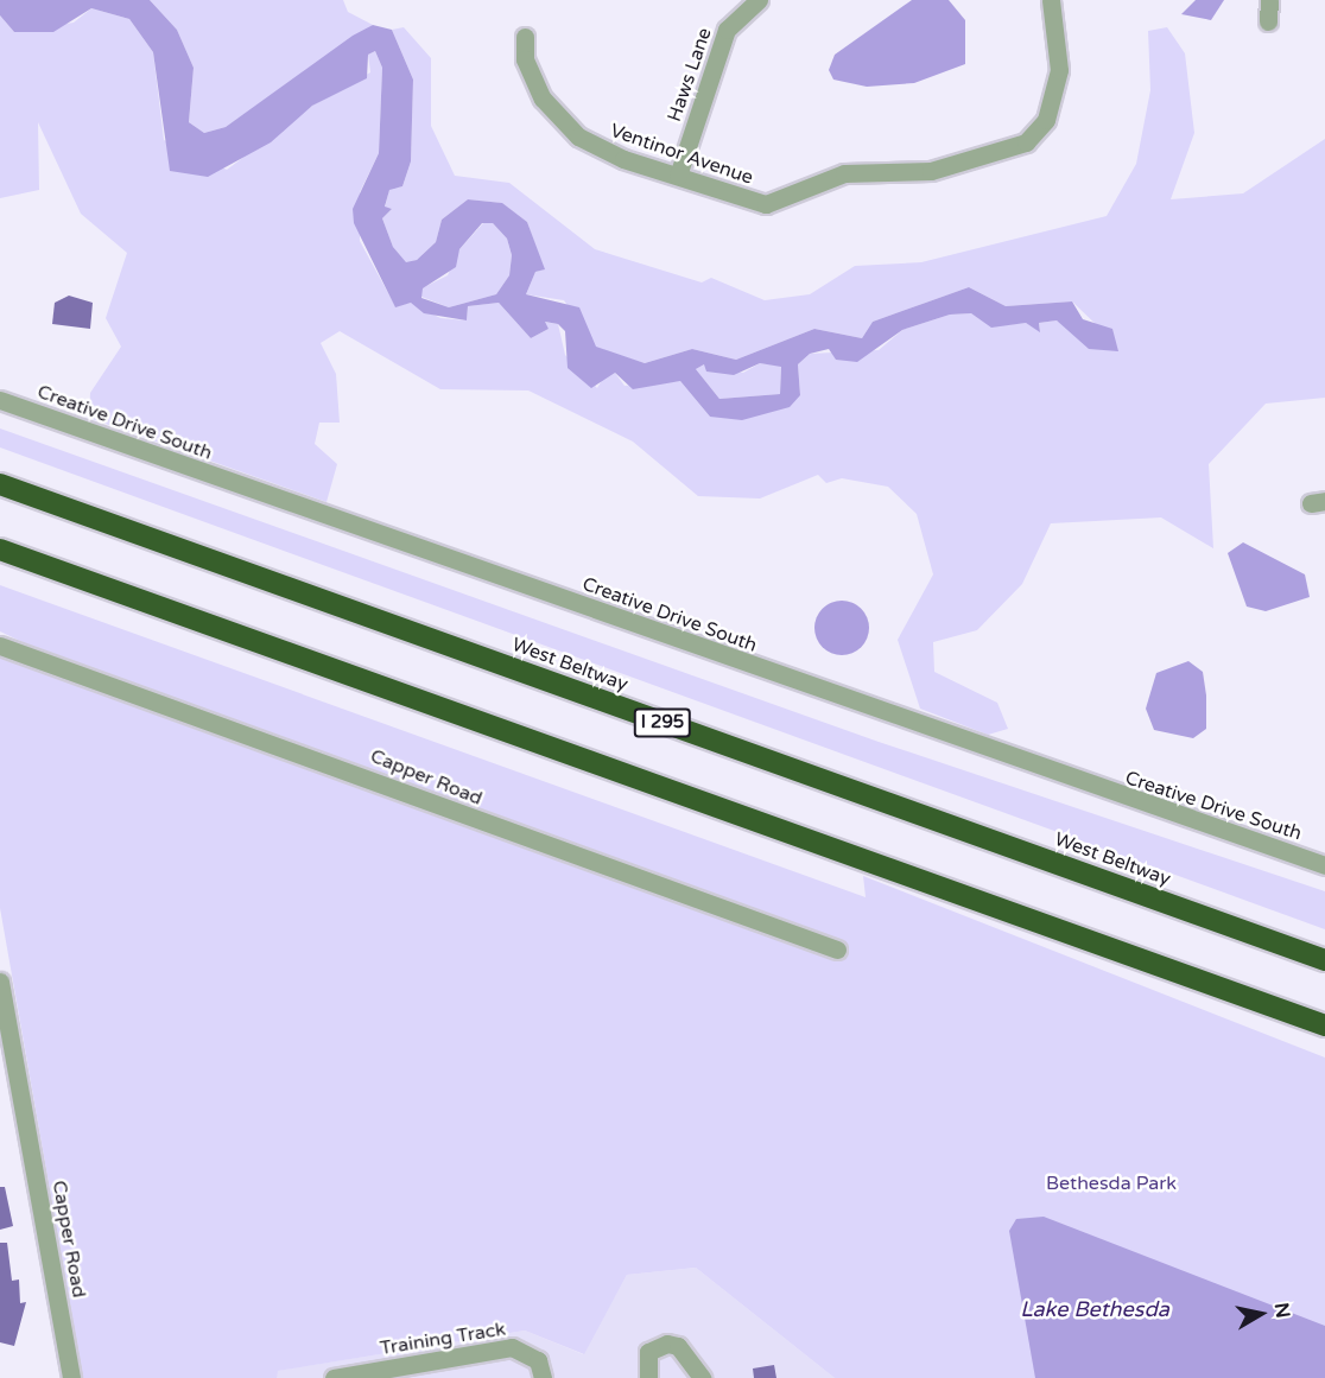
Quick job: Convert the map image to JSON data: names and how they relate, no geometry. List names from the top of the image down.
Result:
{
  "streets": {
    "highway": ["West Beltway", "I 295"],
    "street": [
      "Haws Lane",
      "Ventinor Avenue",
      "Creative Drive South",
      "Capper Road",
      "Training Track"
    ]
  },
  "crossings": [
    ["Haws Lane", "Ventinor Avenue"]
  ],
  "water": ["Lake Bethesda"],
  "parks": ["Bethesda Park"],
  "north": "right"
}
